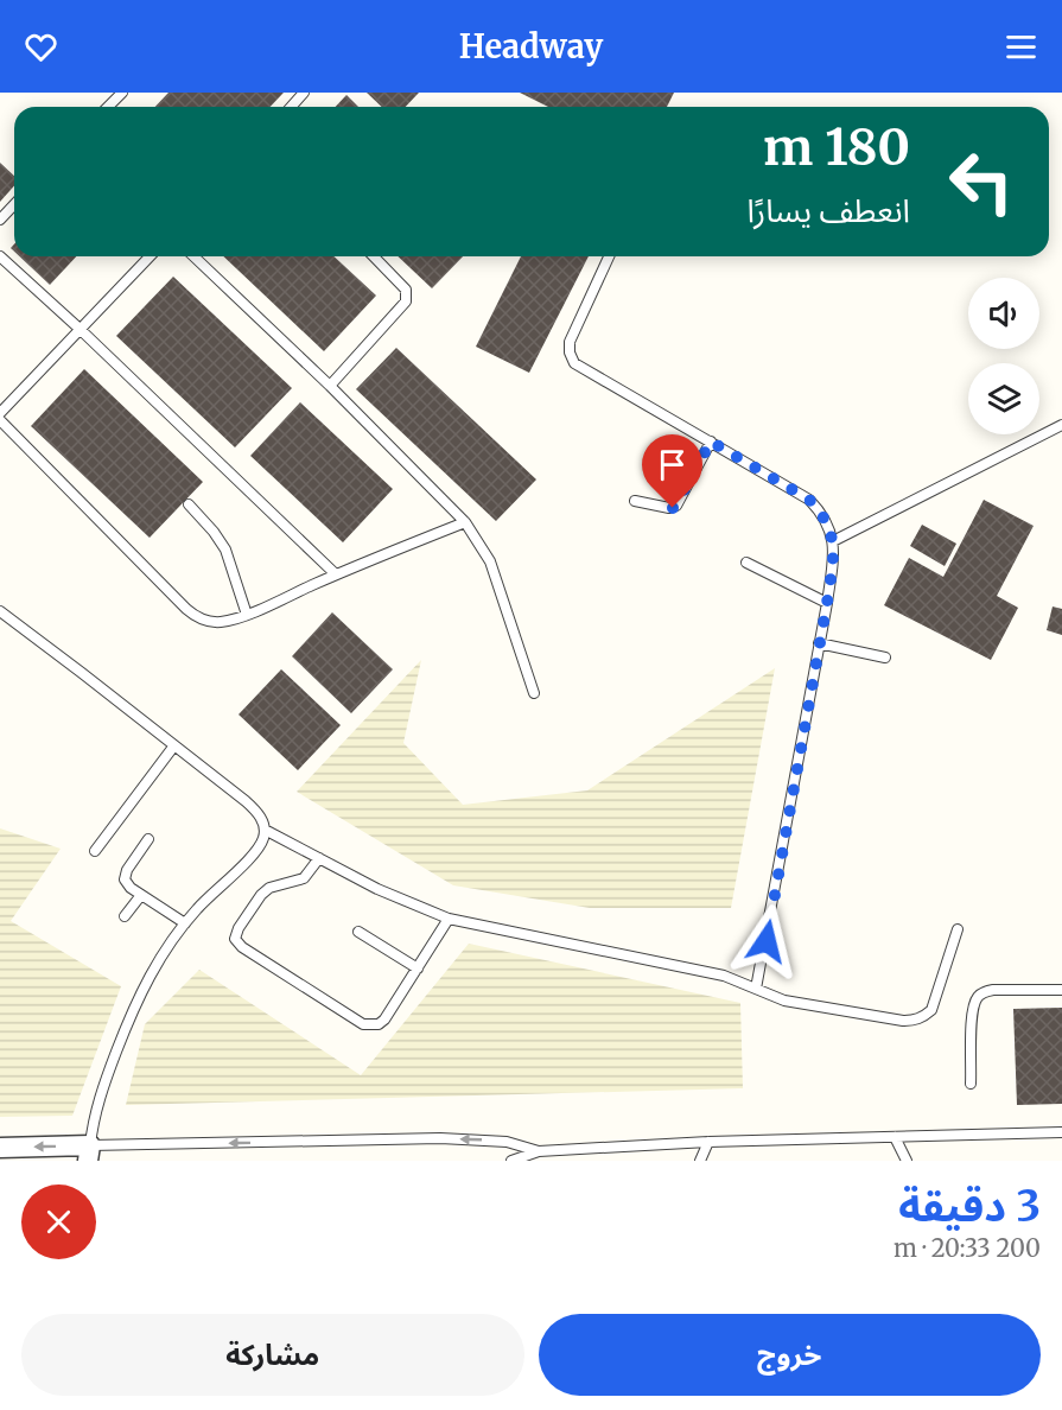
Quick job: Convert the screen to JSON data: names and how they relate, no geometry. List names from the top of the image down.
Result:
{
  "page": {
    "header": "Headway",
    "turn": ["180 m", "انعطف يسارًا"],
    "heading": ["3 دقيقة", "200 m · 20:33"],
    "buttons": ["خروج", "مشاركة"]
  }
}
